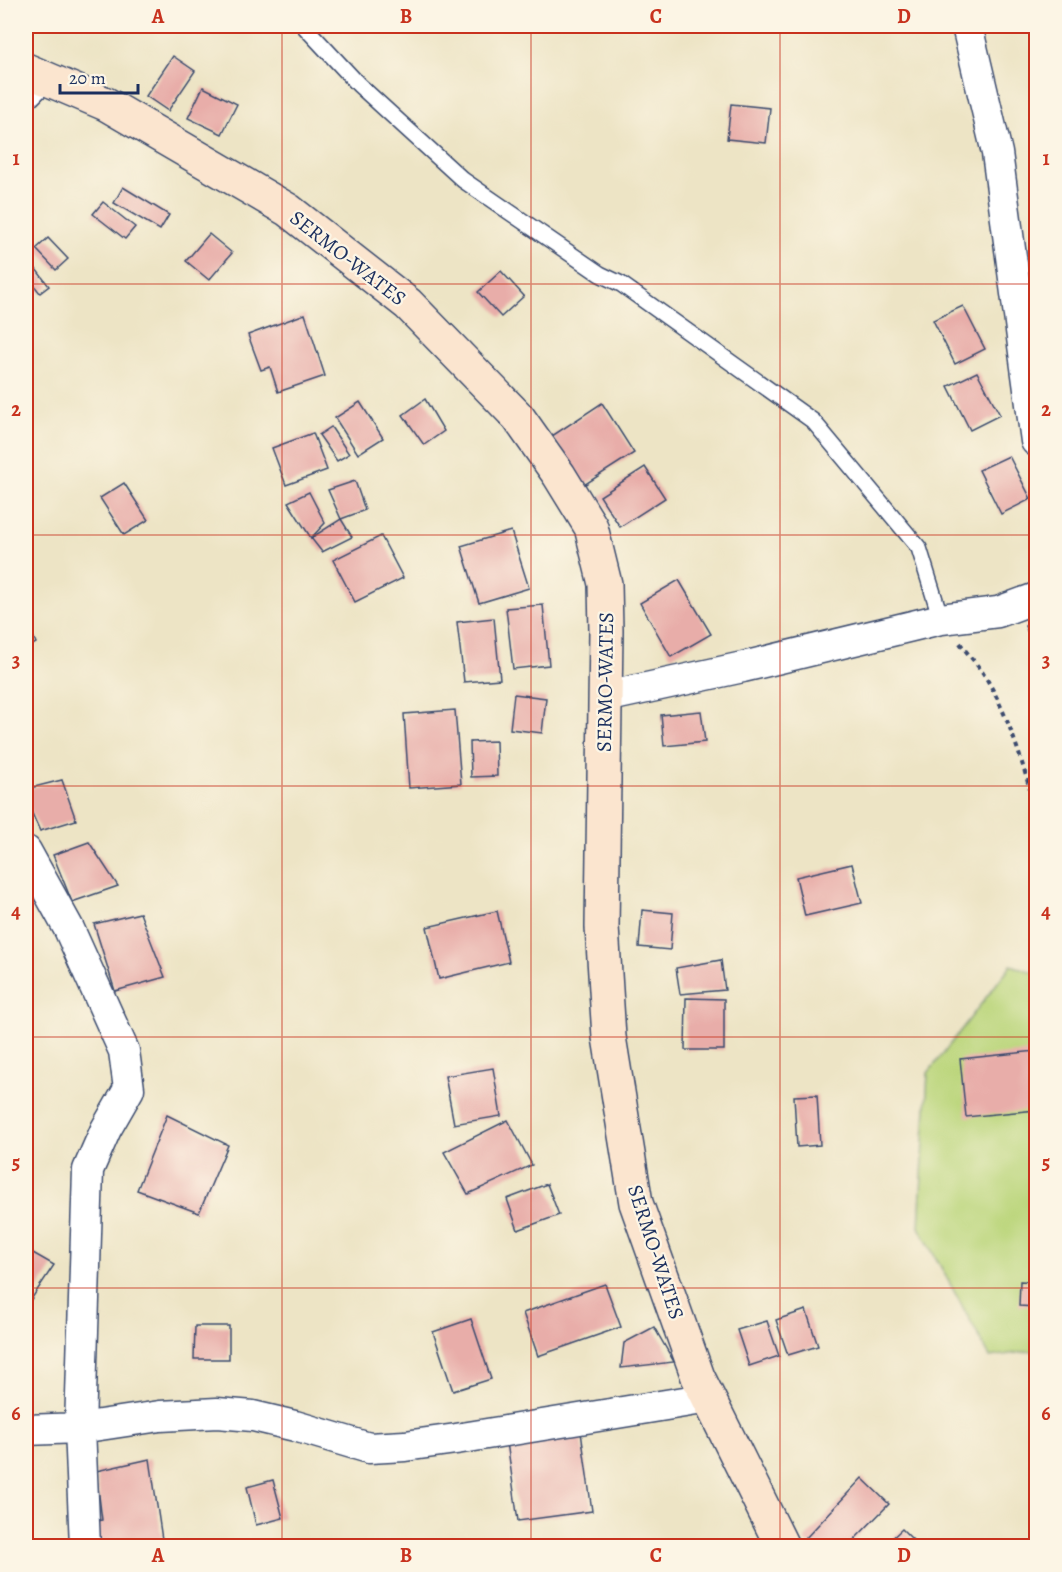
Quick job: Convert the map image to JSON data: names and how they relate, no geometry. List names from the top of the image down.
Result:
{
  "streets": {
    "main road": ["SERMO-WATES"]
  },
  "scale_bar": "20 m",
  "grid": {
    "columns": [
      "A",
      "B",
      "C",
      "D"
    ],
    "rows": [
      "1",
      "2",
      "3",
      "4",
      "5",
      "6"
    ]
  }
}
